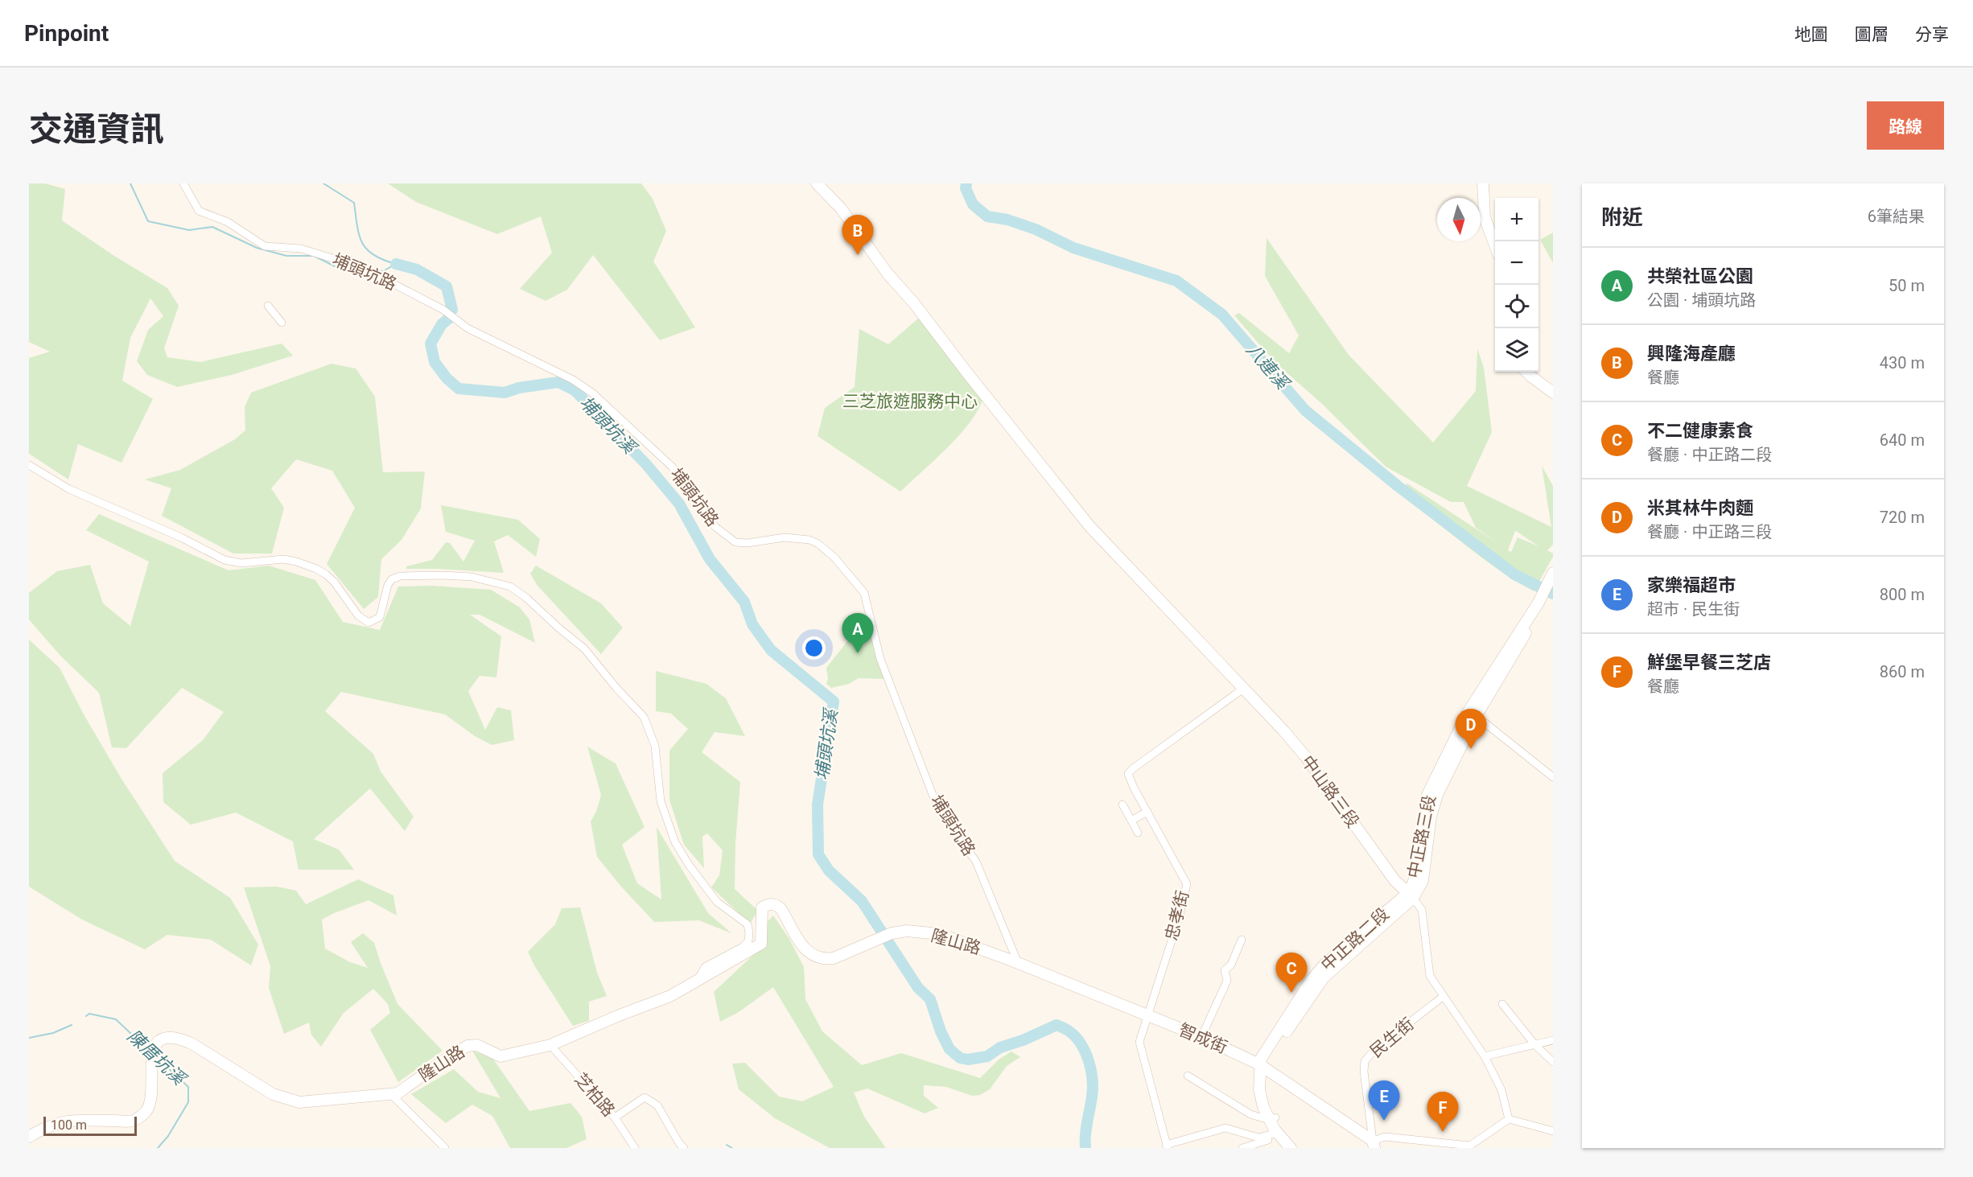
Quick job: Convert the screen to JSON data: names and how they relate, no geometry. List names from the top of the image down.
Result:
{
  "streets": {
    "street": [
      "埔頭坑路",
      "中山路三段",
      "中正路三段",
      "忠孝街",
      "中正路二段",
      "隆山路",
      "民生街",
      "智成街",
      "芝柏路"
    ]
  },
  "crossings": [
    ["埔頭坑路", "隆山路"],
    ["埔頭坑路", "智成街"],
    ["中山路三段", "中正路三段"],
    ["中山路三段", "忠孝街"],
    ["中山路三段", "中正路二段"],
    ["中正路三段", "中正路二段"],
    ["忠孝街", "智成街"],
    ["中正路二段", "智成街"],
    ["隆山路", "智成街"],
    ["隆山路", "芝柏路"],
    ["民生街", "智成街"]
  ],
  "water": ["八連溪", "埔頭坑溪", "陳厝坑溪"],
  "parks": ["三芝旅遊服務中心"],
  "scale_bar": "100 m",
  "north": "bottom",
  "page": {
    "header": "Pinpoint",
    "nav": ["地圖", "圖層", "分享"],
    "title": "交通資訊",
    "buttons": "路線",
    "heading": ["附近", "6筆結果"],
    "map_buttons": ["+", "−"],
    "pins": [
      "B",
      "A",
      "D",
      "C",
      "E",
      "F"
    ],
    "list": [
      {
        "mark": "A",
        "name": "共榮社區公園",
        "note": "公園 · 埔頭坑路",
        "value": "50 m"
      },
      {
        "mark": "B",
        "name": "興隆海產廳",
        "note": "餐廳",
        "value": "430 m"
      },
      {
        "mark": "C",
        "name": "不二健康素食",
        "note": "餐廳 · 中正路二段",
        "value": "640 m"
      },
      {
        "mark": "D",
        "name": "米其林牛肉麵",
        "note": "餐廳 · 中正路三段",
        "value": "720 m"
      },
      {
        "mark": "E",
        "name": "家樂福超市",
        "note": "超市 · 民生街",
        "value": "800 m"
      },
      {
        "mark": "F",
        "name": "鮮堡早餐三芝店",
        "note": "餐廳",
        "value": "860 m"
      }
    ],
    "scale": "100 m"
  }
}
